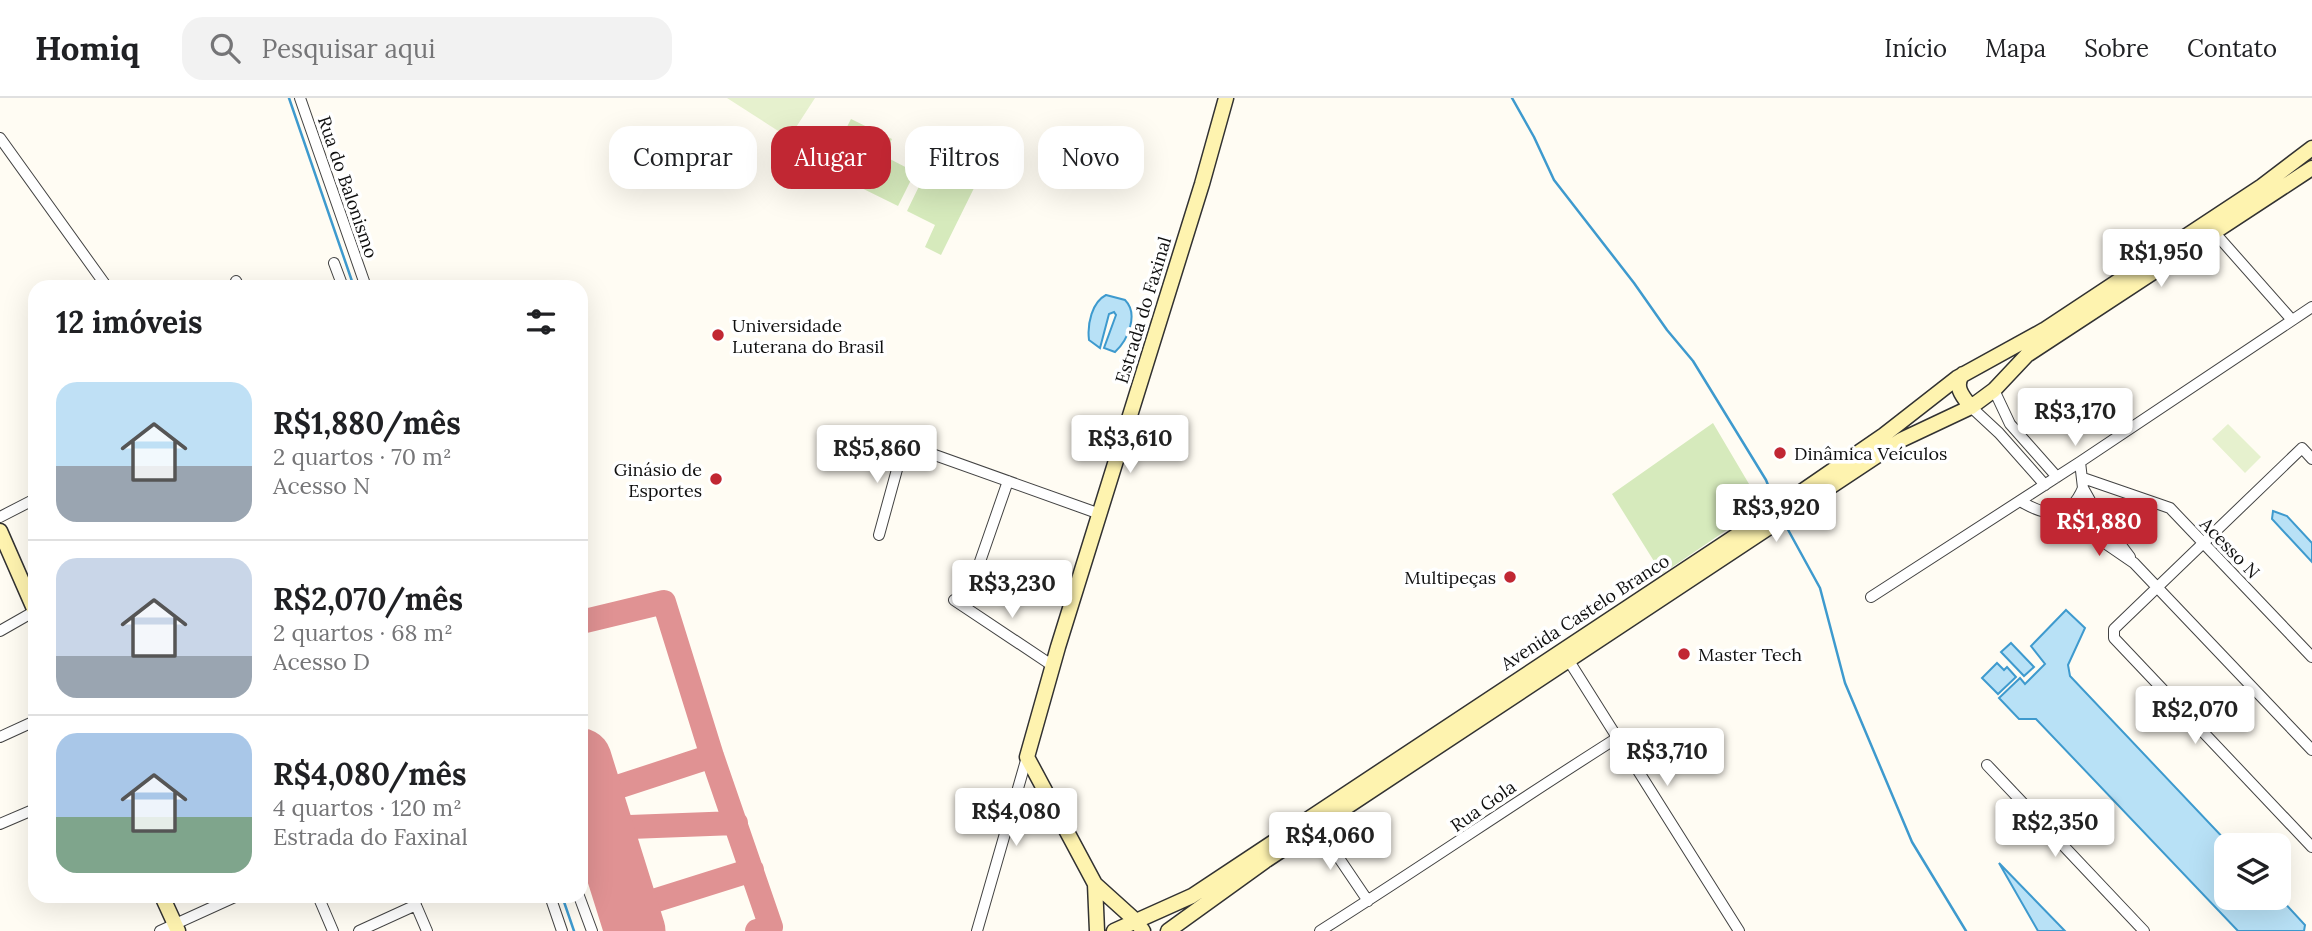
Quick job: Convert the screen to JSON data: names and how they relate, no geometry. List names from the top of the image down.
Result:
{
  "streets": {
    "main road": ["Estrada do Faxinal", "Avenida Castelo Branco"],
    "street": ["Rua do Balonismo", "Acesso N", "Rua Gola"]
  },
  "places": [
    "Universidade Luterana do Brasil",
    "Dinâmica Veículos",
    "Ginásio de Esportes",
    "Multipeças",
    "Master Tech"
  ],
  "page": {
    "header": "Homiq",
    "search": "Pesquisar aqui",
    "nav": [
      "Início",
      "Mapa",
      "Sobre",
      "Contato"
    ],
    "chip": [
      "Comprar",
      "Alugar",
      "Filtros",
      "Novo"
    ],
    "price": [
      "R$1,950",
      "R$3,170",
      "R$3,610",
      "R$5,860",
      "R$3,920",
      "R$1,880",
      "R$3,230",
      "R$2,070",
      "R$3,710",
      "R$4,080",
      "R$2,350",
      "R$4,060"
    ],
    "heading": "12 imóveis",
    "list": [
      {
        "name": "R$1,880/mês",
        "note": "2 quartos · 70 m² · Acesso N"
      },
      {
        "name": "R$2,070/mês",
        "note": "2 quartos · 68 m² · Acesso D"
      },
      {
        "name": "R$4,080/mês",
        "note": "4 quartos · 120 m² · Estrada do Faxinal"
      }
    ]
  }
}
